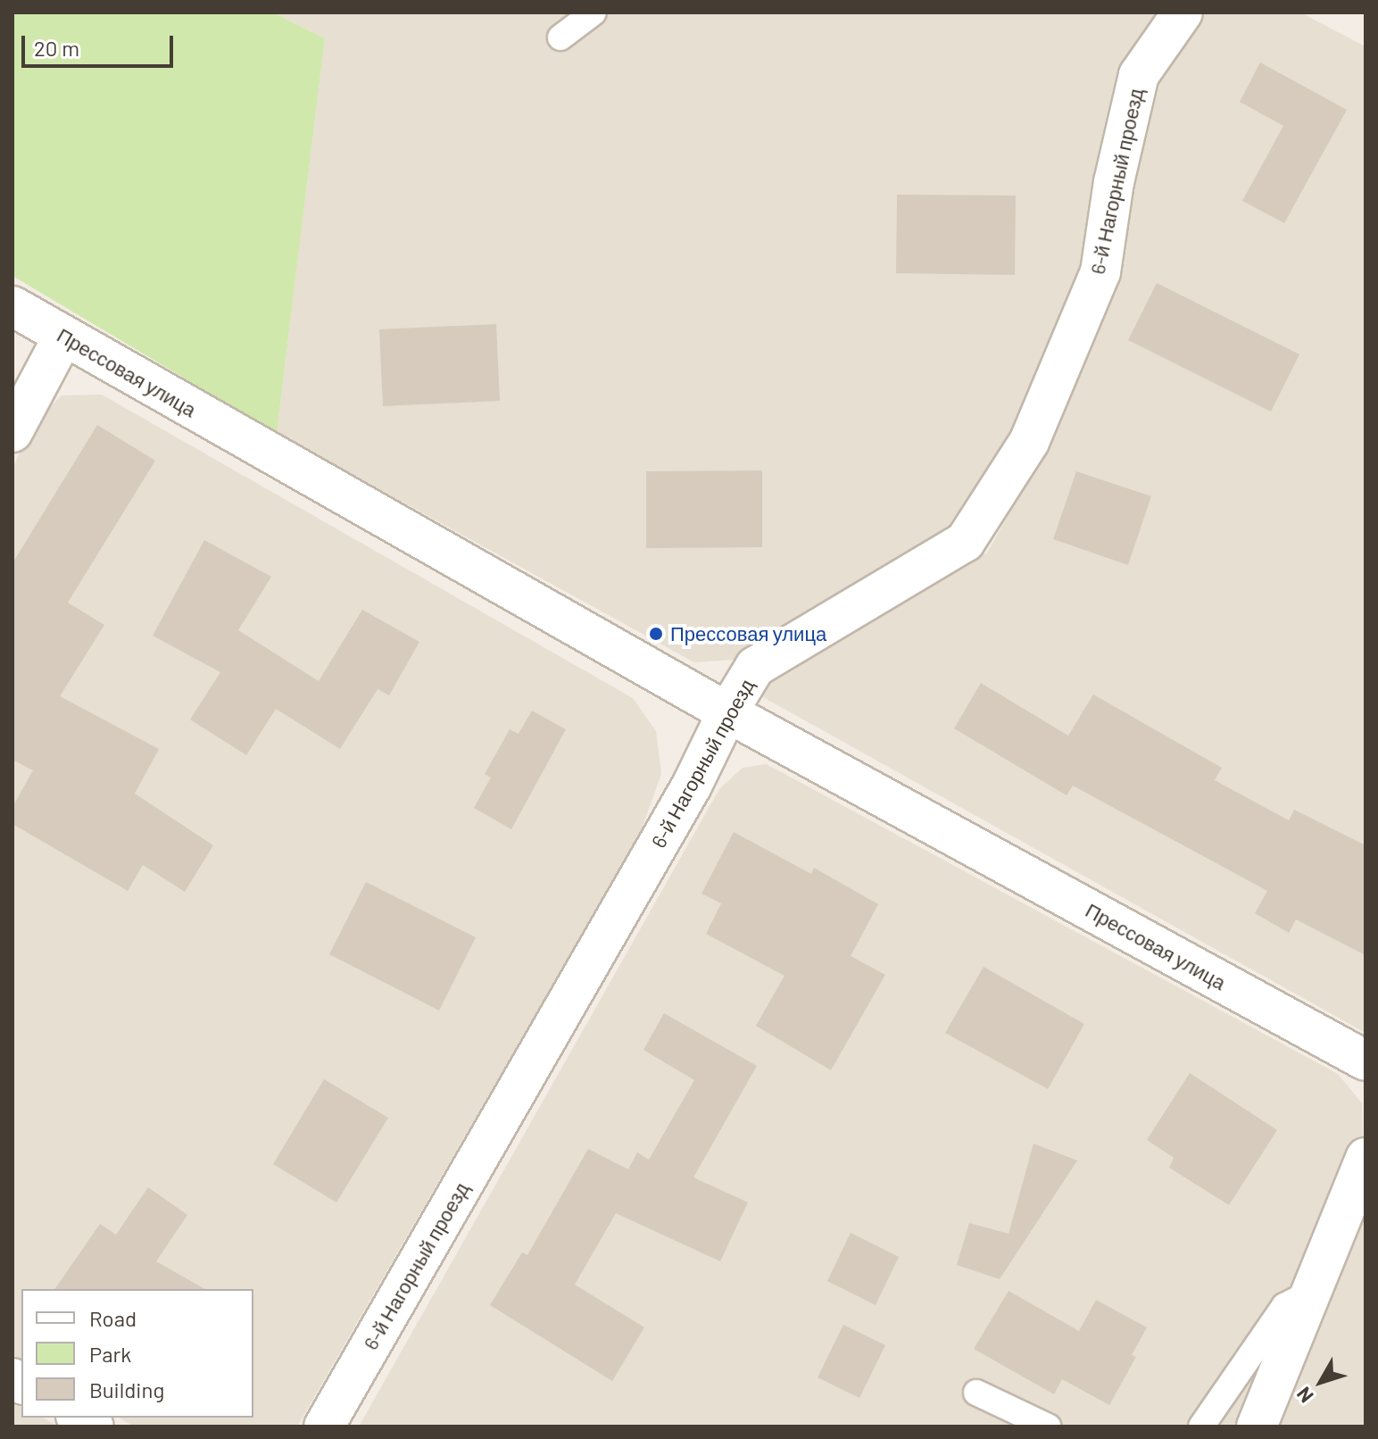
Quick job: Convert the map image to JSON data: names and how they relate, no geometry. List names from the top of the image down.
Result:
{
  "streets": {
    "street": ["6-й Нагорный проезд", "Прессовая улица"]
  },
  "crossings": [
    ["6-й Нагорный проезд", "Прессовая улица"]
  ],
  "places": ["Прессовая улица"],
  "legend": ["Road", "Park", "Building"],
  "scale_bar": "20 m",
  "north": "bottom left"
}
